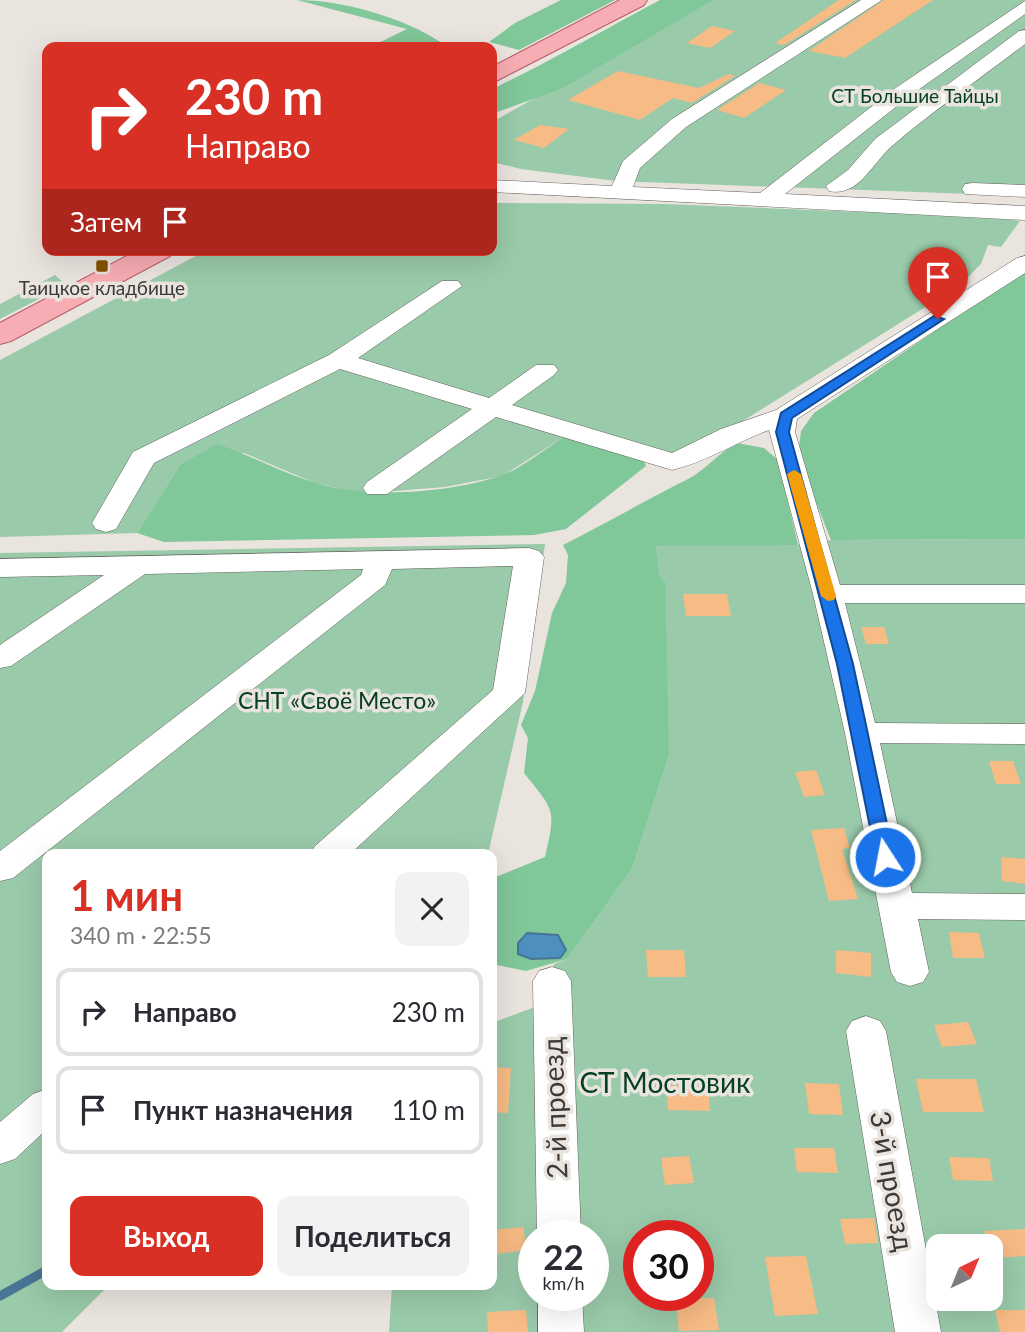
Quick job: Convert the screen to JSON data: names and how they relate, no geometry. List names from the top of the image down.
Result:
{
  "streets": {
    "street": ["2-й проезд", "3-й проезд"]
  },
  "parks": ["СТ Большие Тайцы", "СНТ «Своё Место»", "СТ Мостовик"],
  "places": {
    "transit": ["Таицкое кладбище"]
  },
  "north": "top right",
  "page": {
    "turn": ["230 m", "Направо"],
    "then": "Затем",
    "heading": ["1 мин", "340 m · 22:55"],
    "list": [
      {
        "name": "Направо",
        "value": "230 m"
      },
      {
        "name": "Пункт назначения",
        "value": "110 m"
      }
    ],
    "buttons": ["Выход", "Поделиться"],
    "speed": "22 km/h",
    "limit": "30"
  }
}
